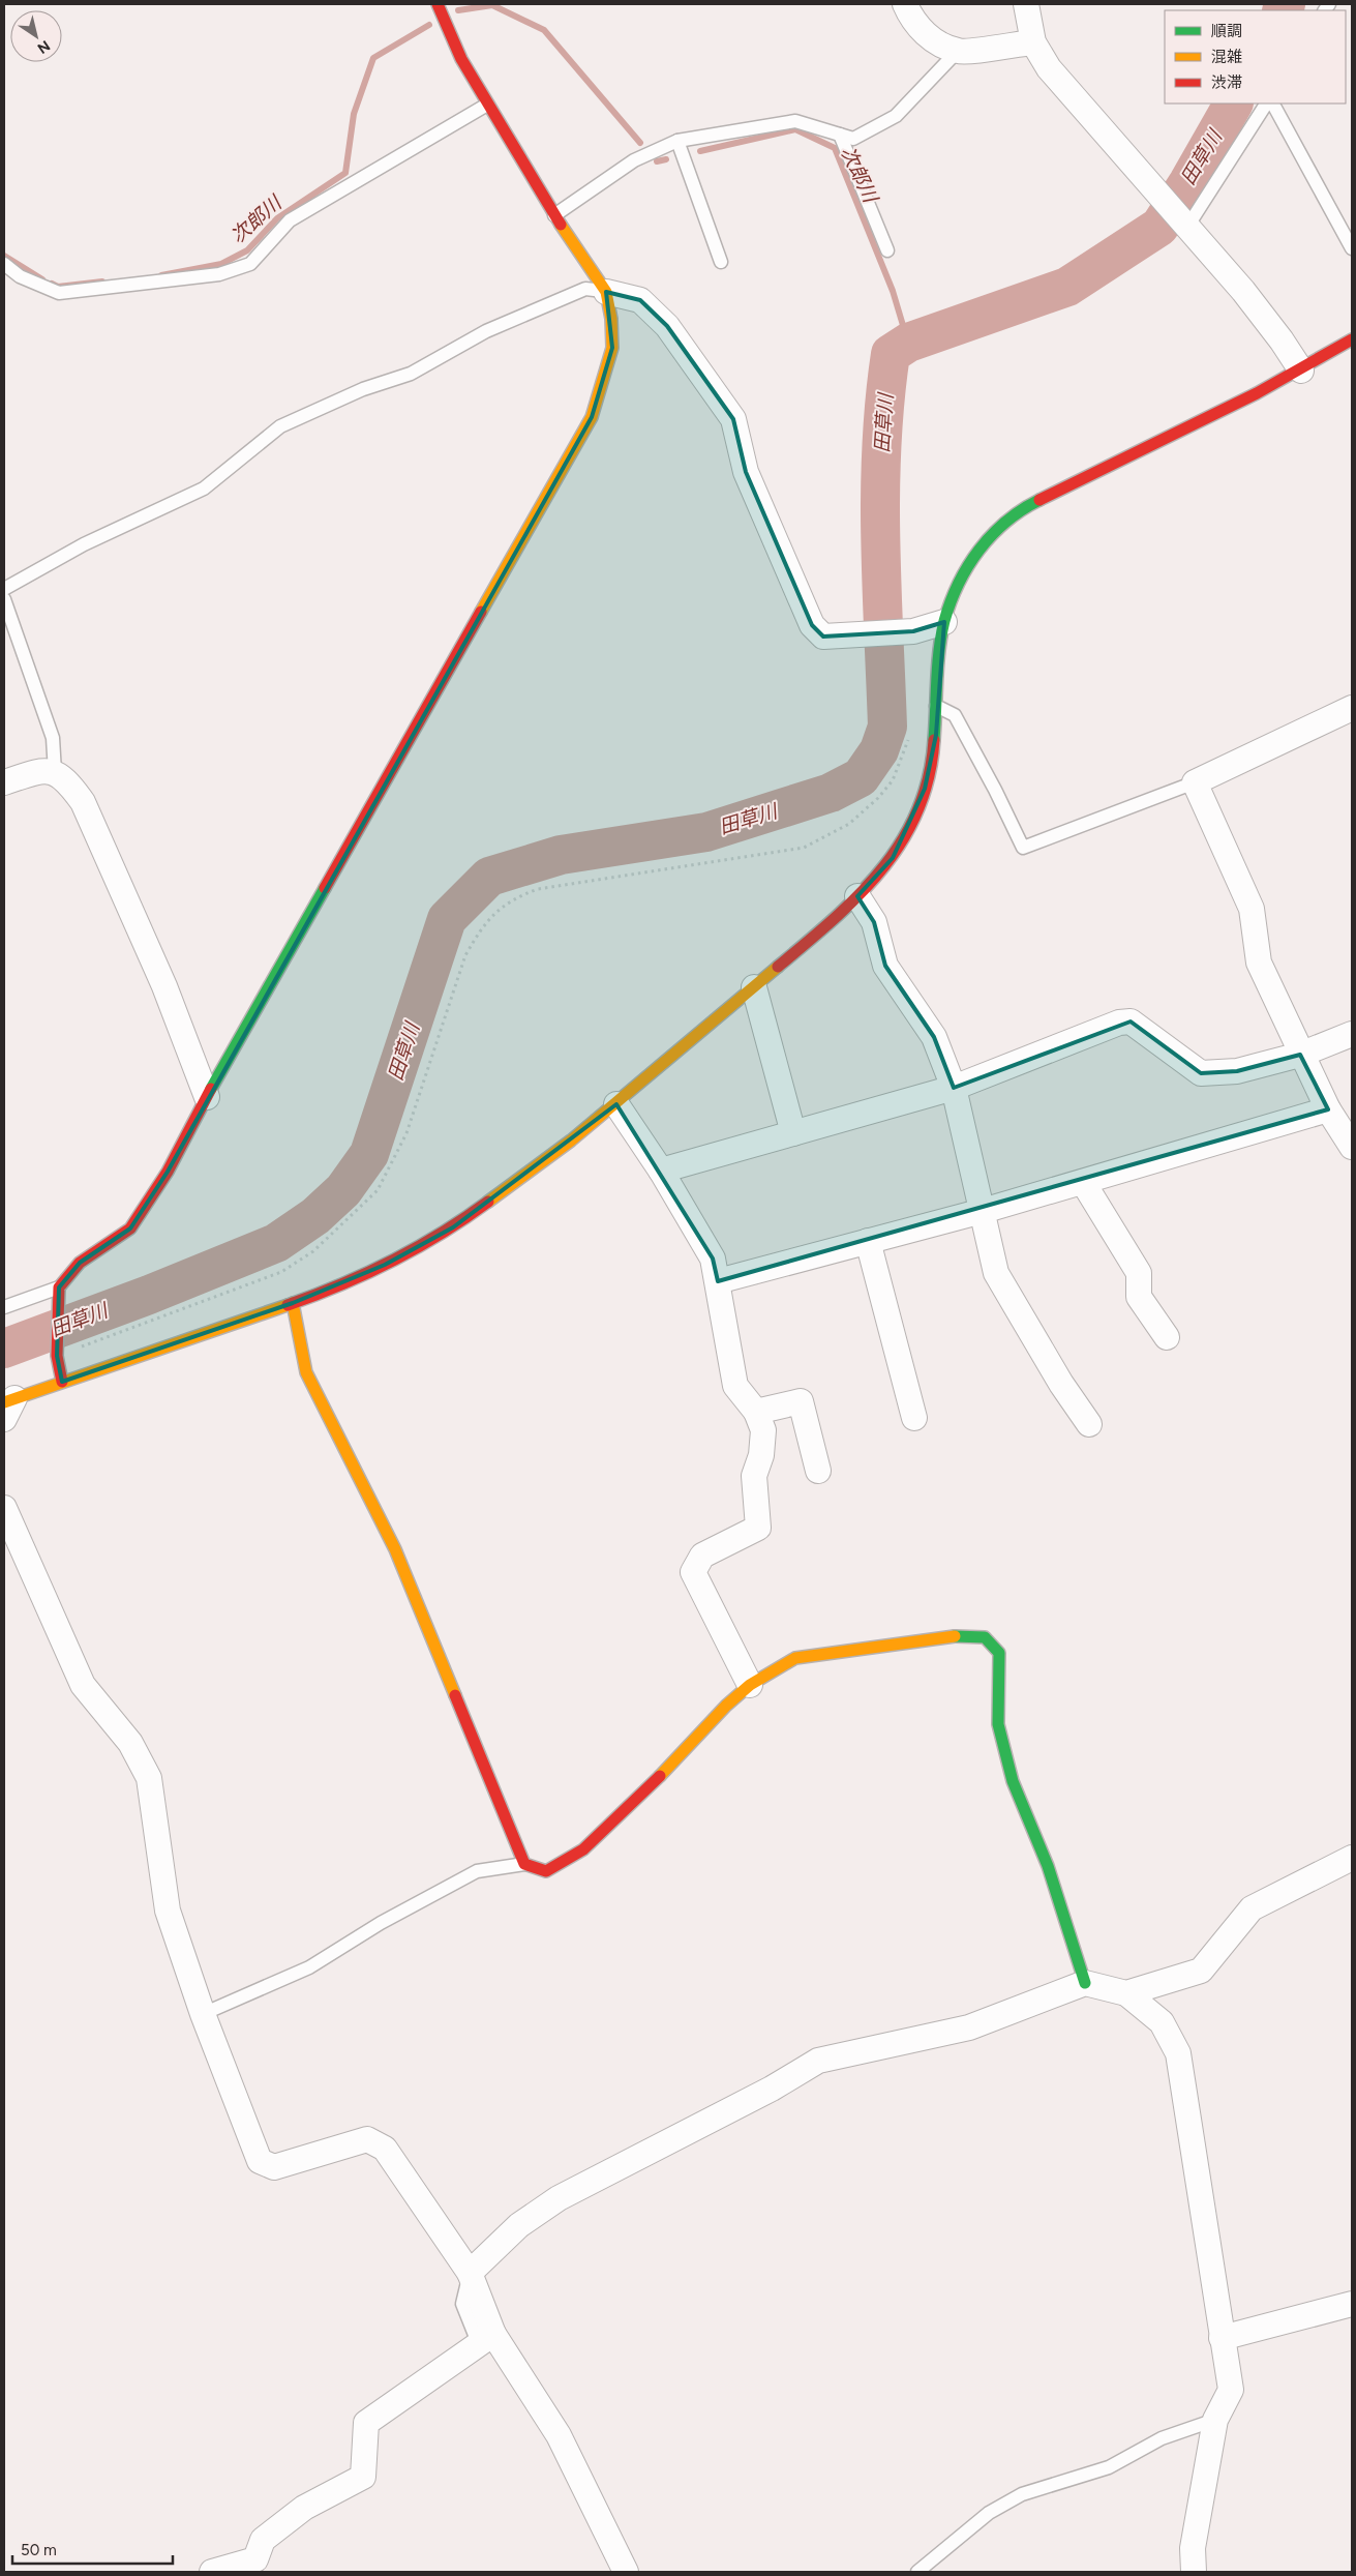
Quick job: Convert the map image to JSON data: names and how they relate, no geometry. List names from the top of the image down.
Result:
{
  "water": ["田草川", "次郎川"],
  "legend": ["順調", "混雑", "渋滞"],
  "scale_bar": "50 m",
  "north": "bottom right"
}
